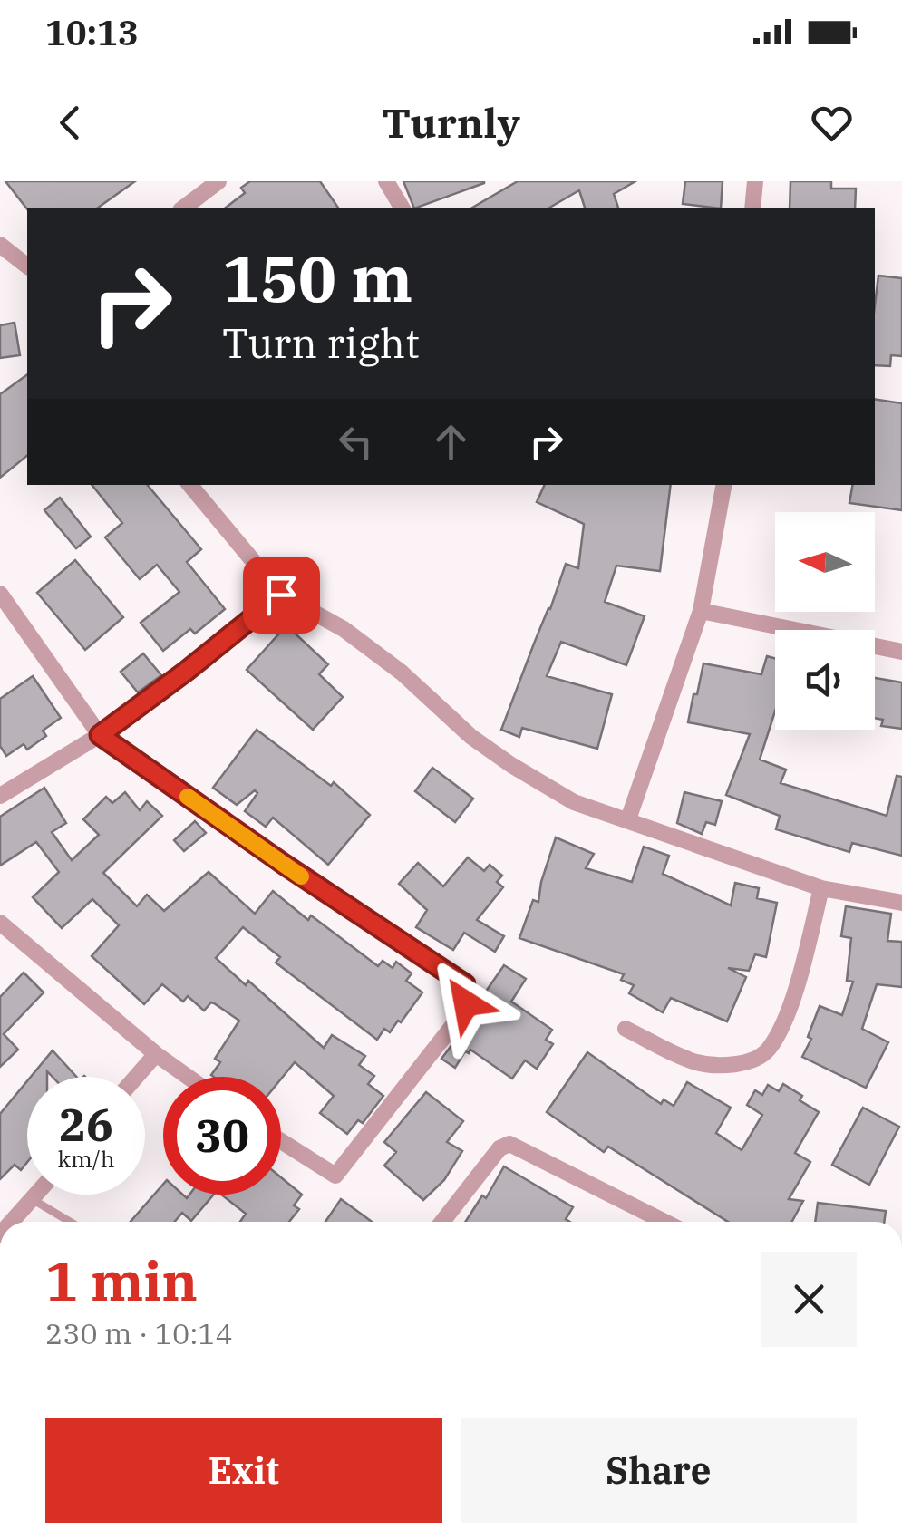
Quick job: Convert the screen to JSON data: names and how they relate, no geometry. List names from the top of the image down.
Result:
{
  "north": "left",
  "page": {
    "status": "10:13",
    "header": "Turnly",
    "turn": ["150 m", "Turn right"],
    "speed": "26 km/h",
    "limit": "30",
    "heading": ["1 min", "230 m · 10:14"],
    "buttons": ["Exit", "Share"]
  }
}
